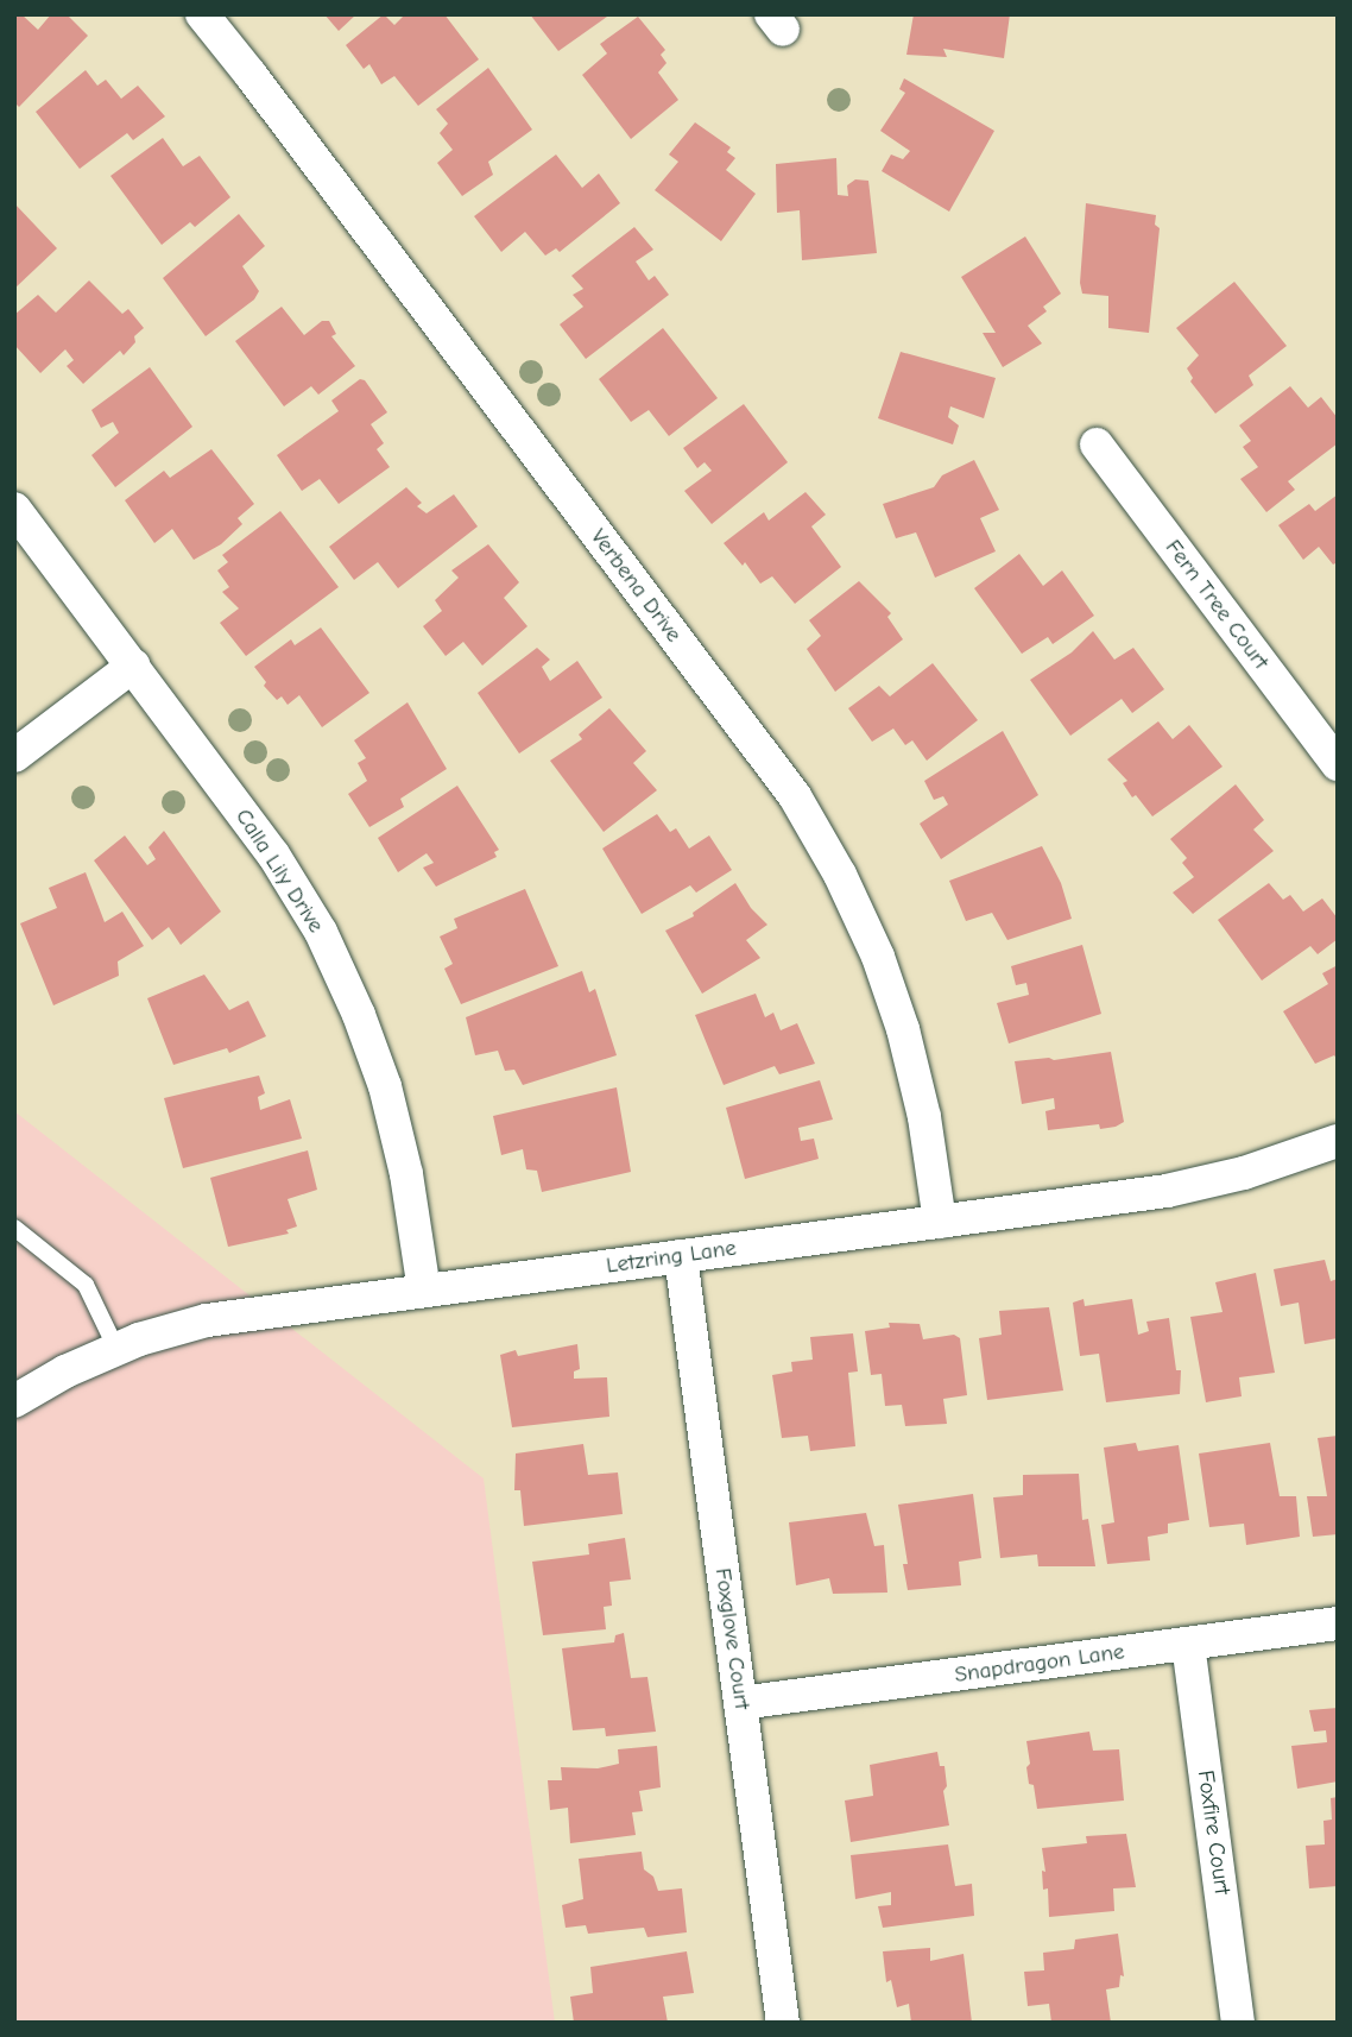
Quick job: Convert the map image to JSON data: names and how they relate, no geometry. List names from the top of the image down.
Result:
{
  "streets": {
    "street": [
      "Verbena Drive",
      "Fern Tree Court",
      "Calla Lily Drive",
      "Letzring Lane",
      "Foxglove Court",
      "Snapdragon Lane",
      "Foxfire Court"
    ]
  },
  "crossings": [
    ["Verbena Drive", "Letzring Lane"],
    ["Calla Lily Drive", "Letzring Lane"],
    ["Letzring Lane", "Foxglove Court"],
    ["Foxglove Court", "Snapdragon Lane"],
    ["Snapdragon Lane", "Foxfire Court"]
  ]
}
